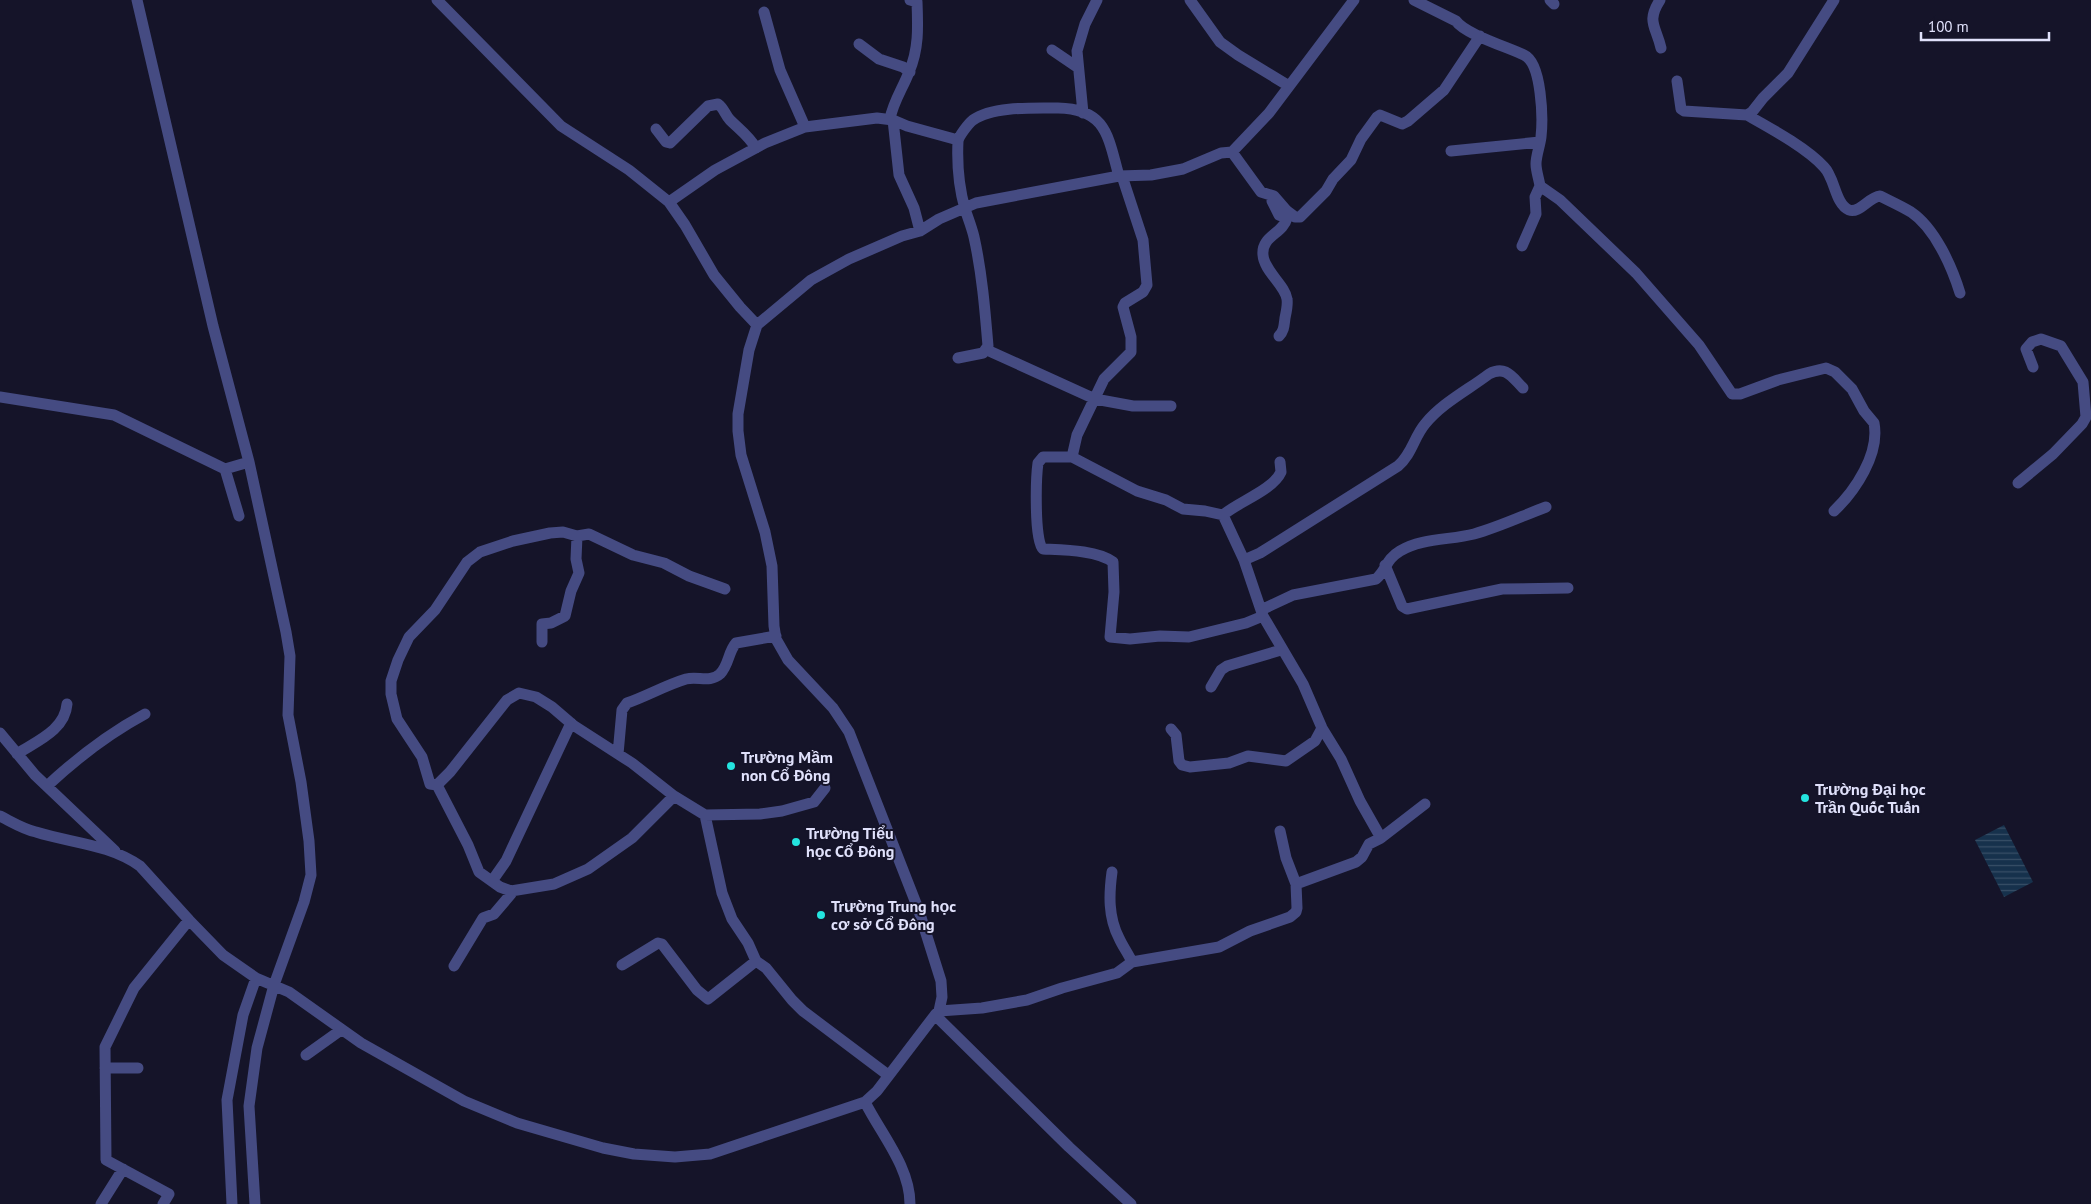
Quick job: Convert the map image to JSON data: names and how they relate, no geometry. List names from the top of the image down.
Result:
{
  "places": [
    "Trường Mầm non Cổ Đông",
    "Trường Đại học Trần Quốc Tuấn",
    "Trường Tiểu học Cổ Đông",
    "Trường Trung học cơ sở Cổ Đông"
  ],
  "scale_bar": "100 m"
}
